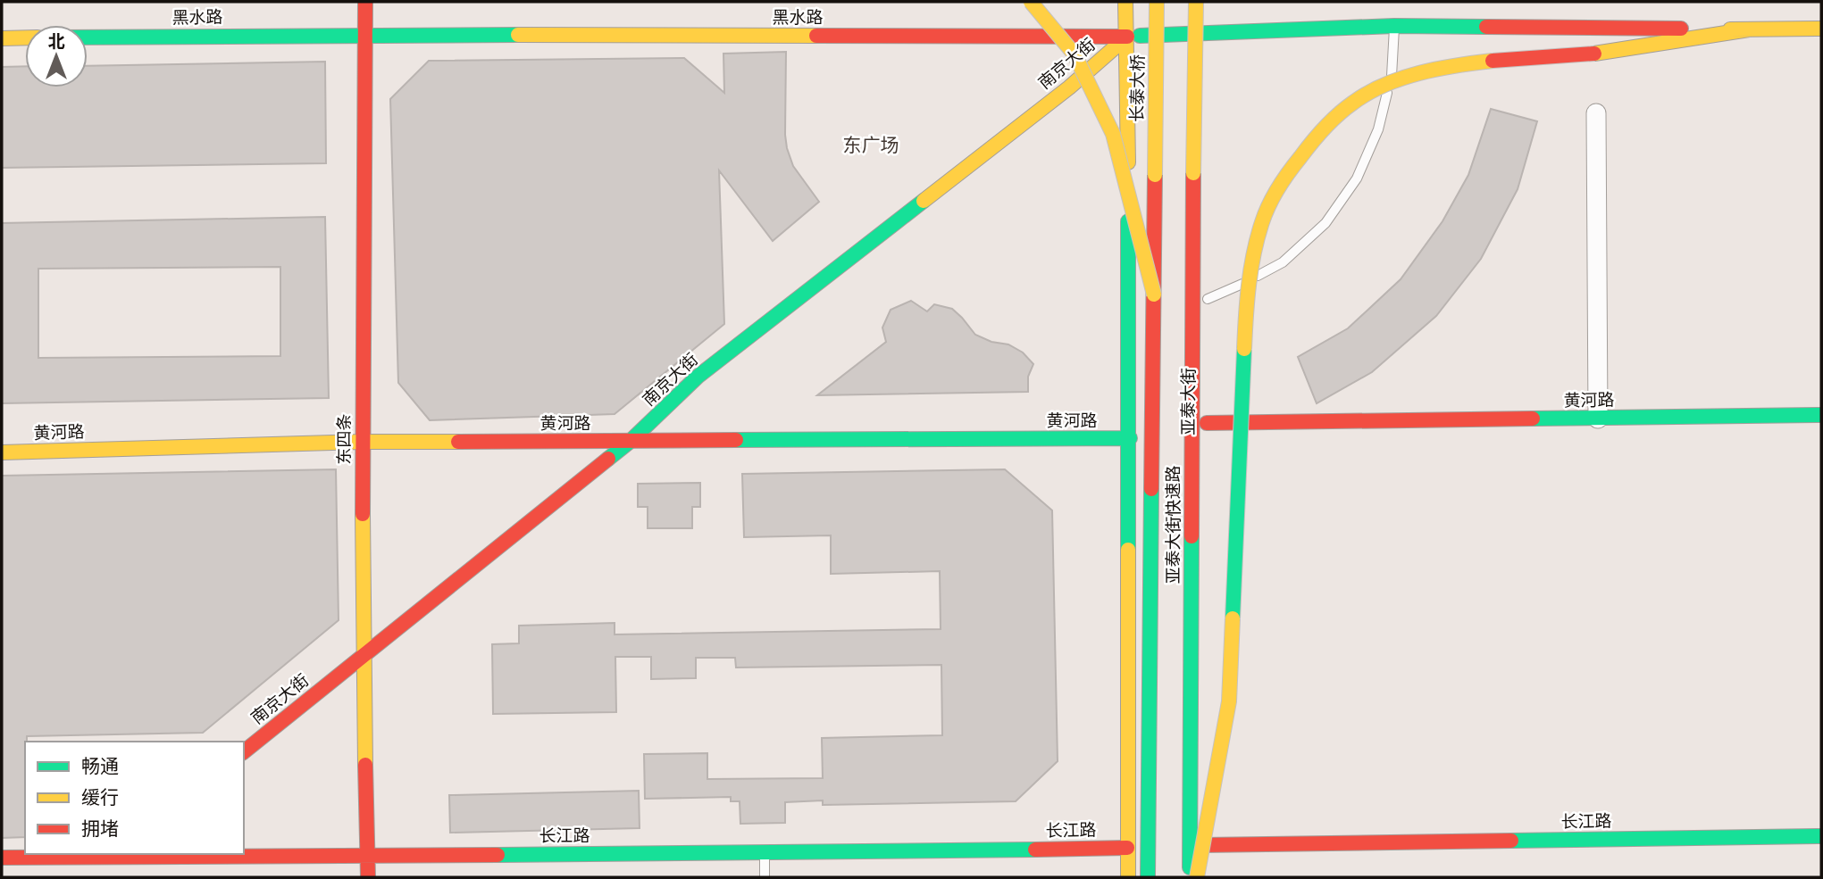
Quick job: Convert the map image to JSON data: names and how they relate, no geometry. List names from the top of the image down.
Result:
{
  "streets": {
    "main road": [
      "黑水路",
      "南京大街",
      "长泰大桥",
      "黄河路",
      "东四条",
      "亚泰大街快速路",
      "长江路"
    ]
  },
  "crossings": [
    ["黑水路", "南京大街"],
    ["黑水路", "东四条"],
    ["南京大街", "黄河路"],
    ["南京大街", "东四条"],
    ["长泰大桥", "亚泰大街快速路"],
    ["黄河路", "东四条"],
    ["东四条", "长江路"]
  ],
  "districts": ["东广场"],
  "legend": ["畅通", "缓行", "拥堵"],
  "north": "top"
}
